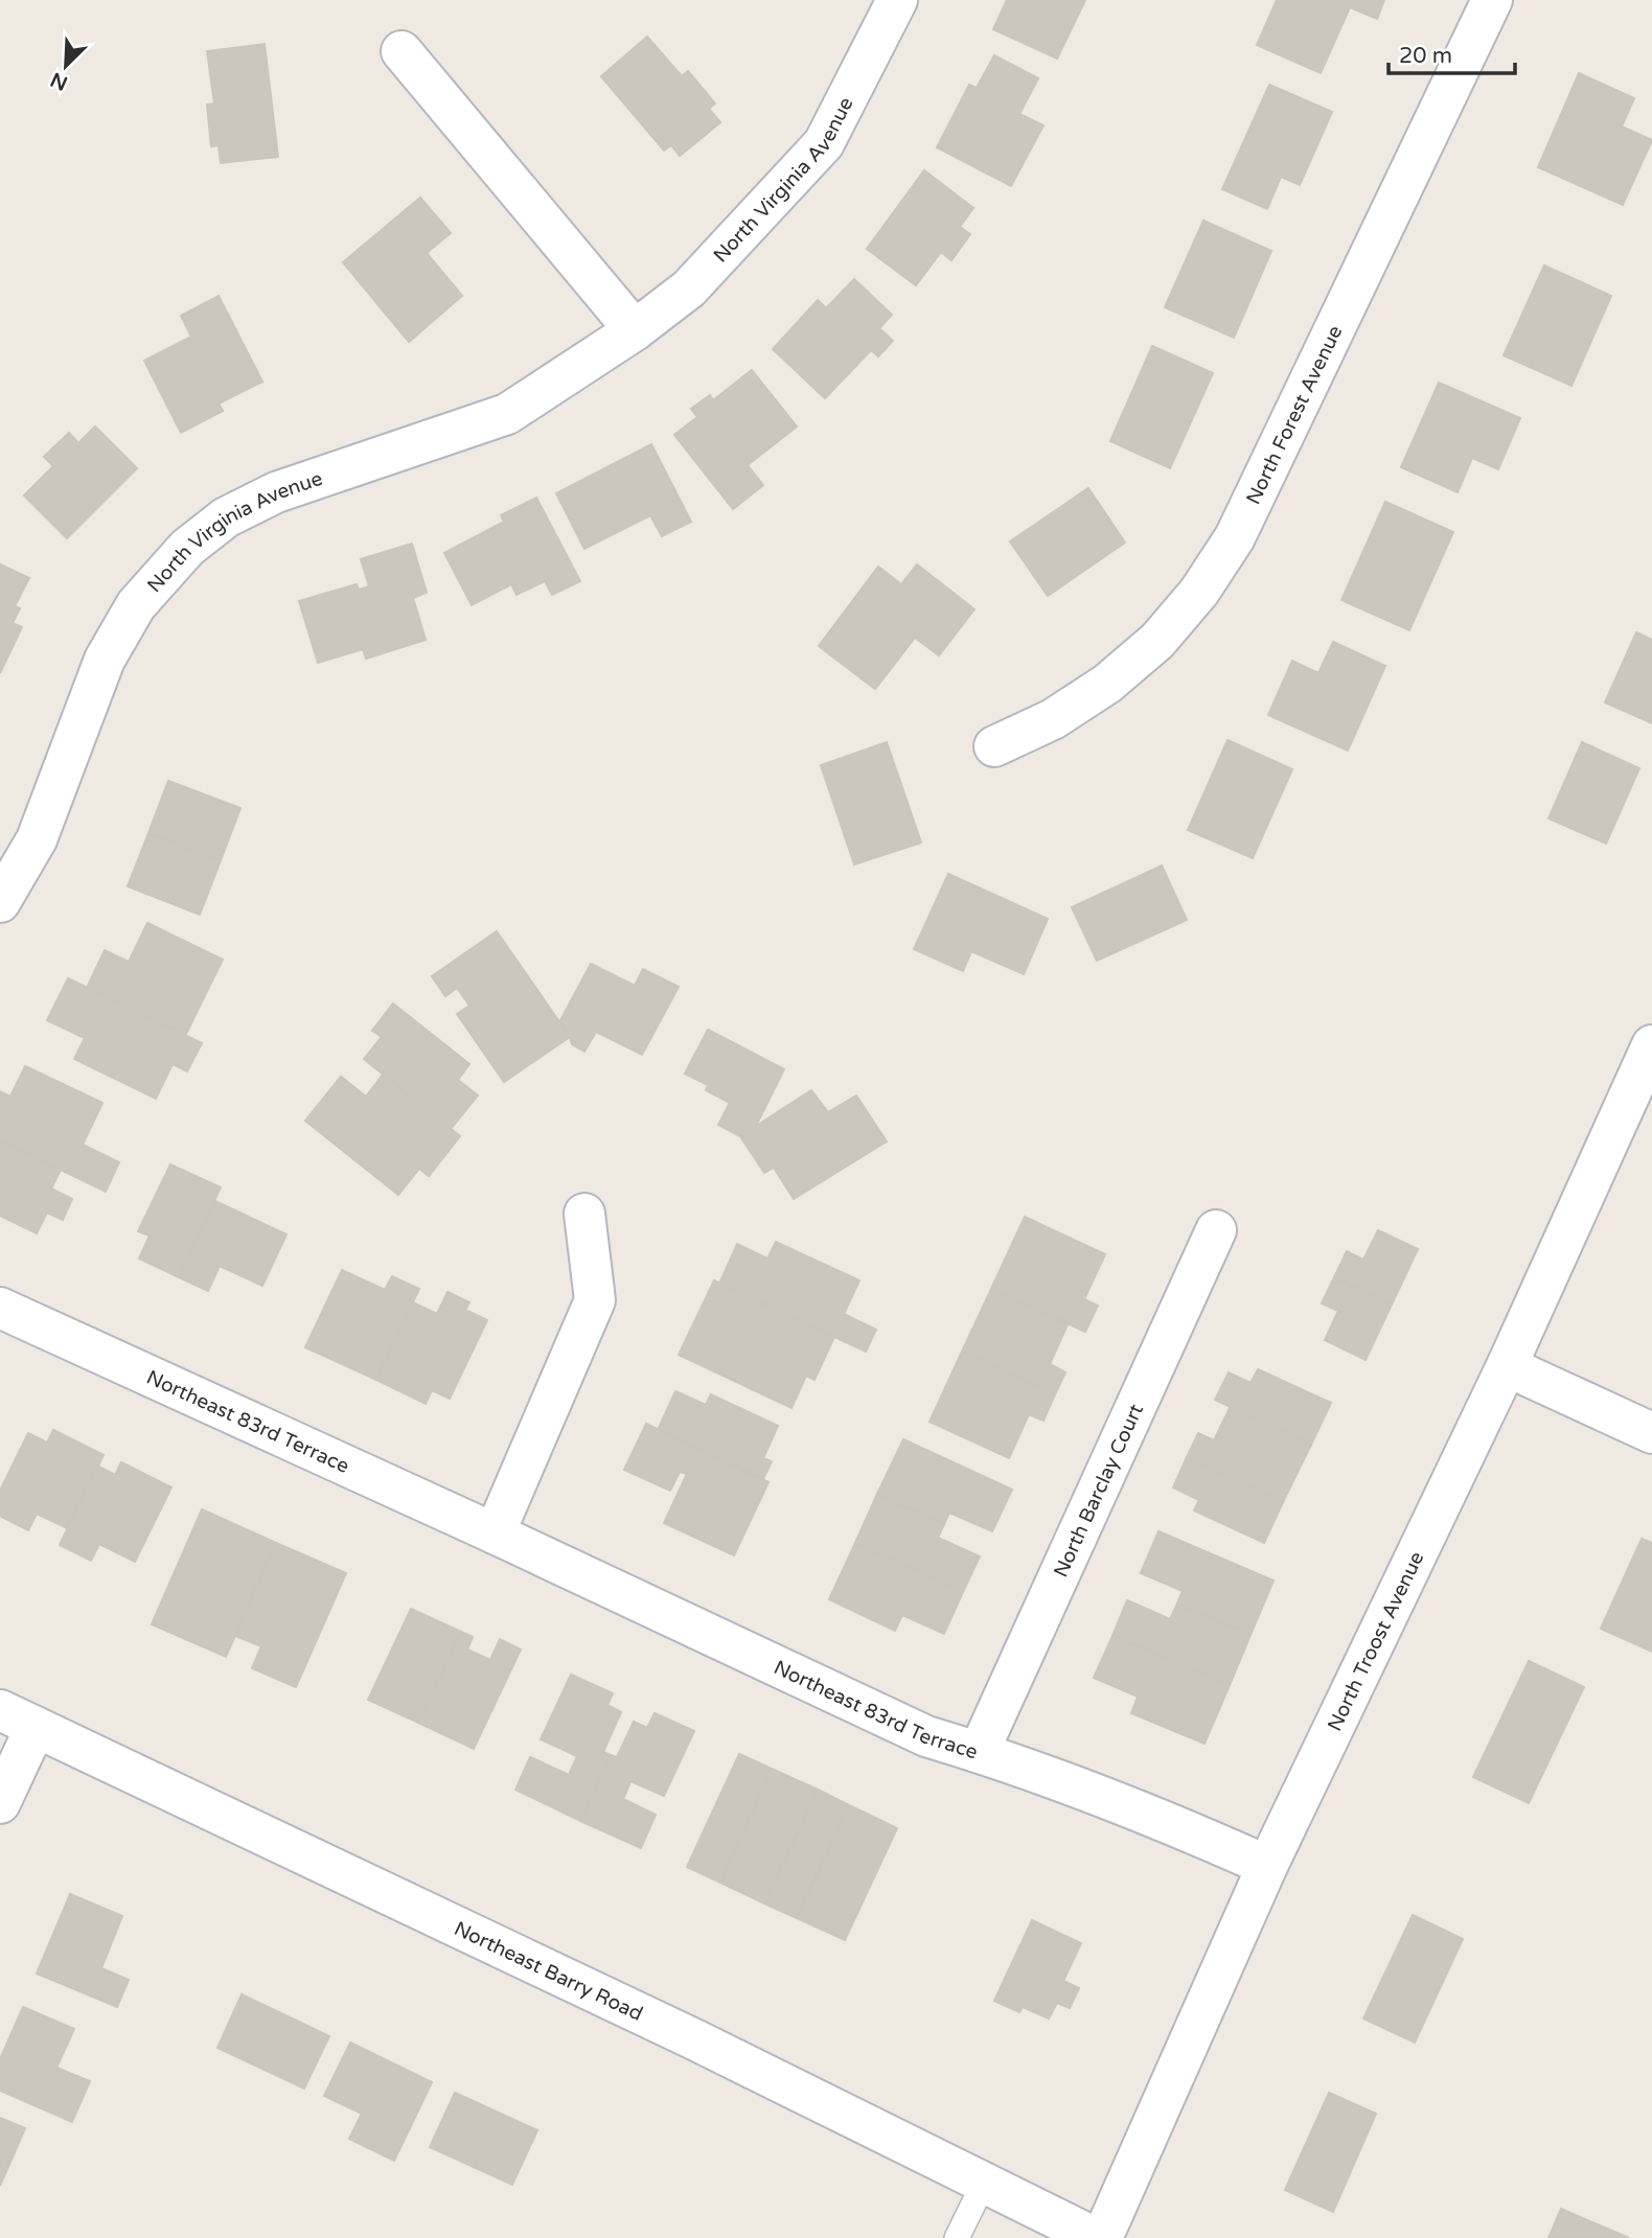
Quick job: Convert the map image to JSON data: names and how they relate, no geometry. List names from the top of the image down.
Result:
{
  "streets": {
    "street": [
      "North Virginia Avenue",
      "North Forest Avenue",
      "Northeast 83rd Terrace",
      "North Barclay Court",
      "North Troost Avenue",
      "Northeast Barry Road"
    ]
  },
  "crossings": [
    ["Northeast 83rd Terrace", "North Barclay Court"],
    ["Northeast 83rd Terrace", "North Troost Avenue"]
  ],
  "scale_bar": "20 m",
  "north": "bottom left"
}
